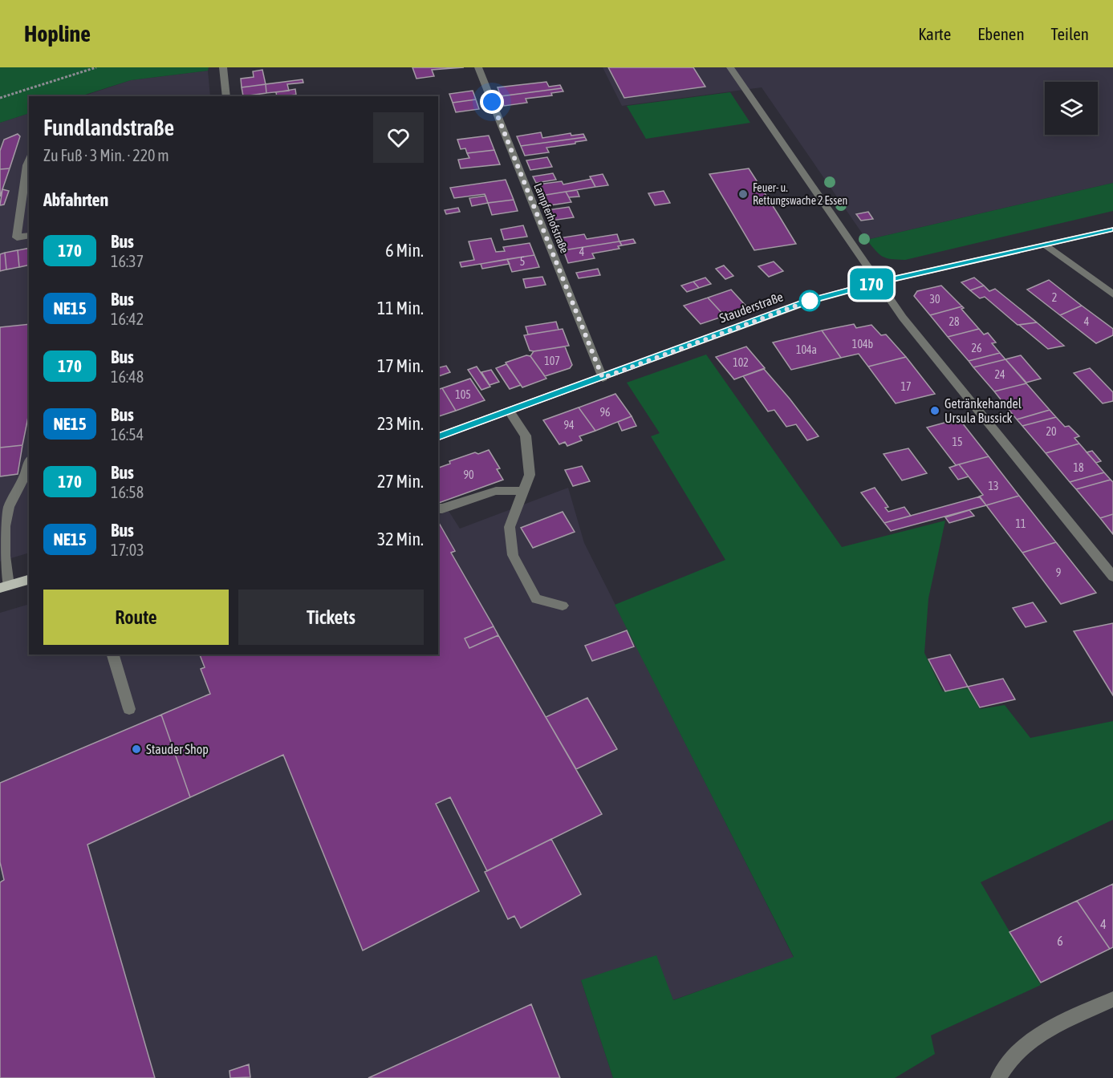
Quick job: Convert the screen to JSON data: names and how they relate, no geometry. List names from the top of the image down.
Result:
{
  "streets": {
    "main road": ["Stauderstraße"],
    "street": ["Lampferhofstraße"]
  },
  "crossings": [
    ["Lampferhofstraße", "Stauderstraße"]
  ],
  "places": ["Feuer- u. Rettungswache 2 Essen", "Getränkehandel Ursula Bussick", "Stauder Shop"],
  "lines": ["bus line 170"],
  "house_numbers": [
    "4",
    "5",
    "2",
    "30",
    "28",
    "4",
    "104b",
    "26",
    "104a",
    "107",
    "102",
    "24",
    "17",
    "105",
    "96",
    "94",
    "20",
    "15",
    "18",
    "90",
    "13",
    "11",
    "9",
    "4",
    "6"
  ],
  "page": {
    "header": "Hopline",
    "nav": ["Karte", "Ebenen", "Teilen"],
    "on_map": "170",
    "heading": [
      ["Fundlandstraße", "Zu Fuß · 3 Min. · 220 m"],
      "Abfahrten"
    ],
    "list": [
      {
        "mark": "170",
        "name": "Bus",
        "note": "16:37",
        "value": "6 Min."
      },
      {
        "mark": "NE15",
        "name": "Bus",
        "note": "16:42",
        "value": "11 Min."
      },
      {
        "mark": "170",
        "name": "Bus",
        "note": "16:48",
        "value": "17 Min."
      },
      {
        "mark": "NE15",
        "name": "Bus",
        "note": "16:54",
        "value": "23 Min."
      },
      {
        "mark": "170",
        "name": "Bus",
        "note": "16:58",
        "value": "27 Min."
      },
      {
        "mark": "NE15",
        "name": "Bus",
        "note": "17:03",
        "value": "32 Min."
      }
    ],
    "buttons": ["Route", "Tickets"]
  }
}
